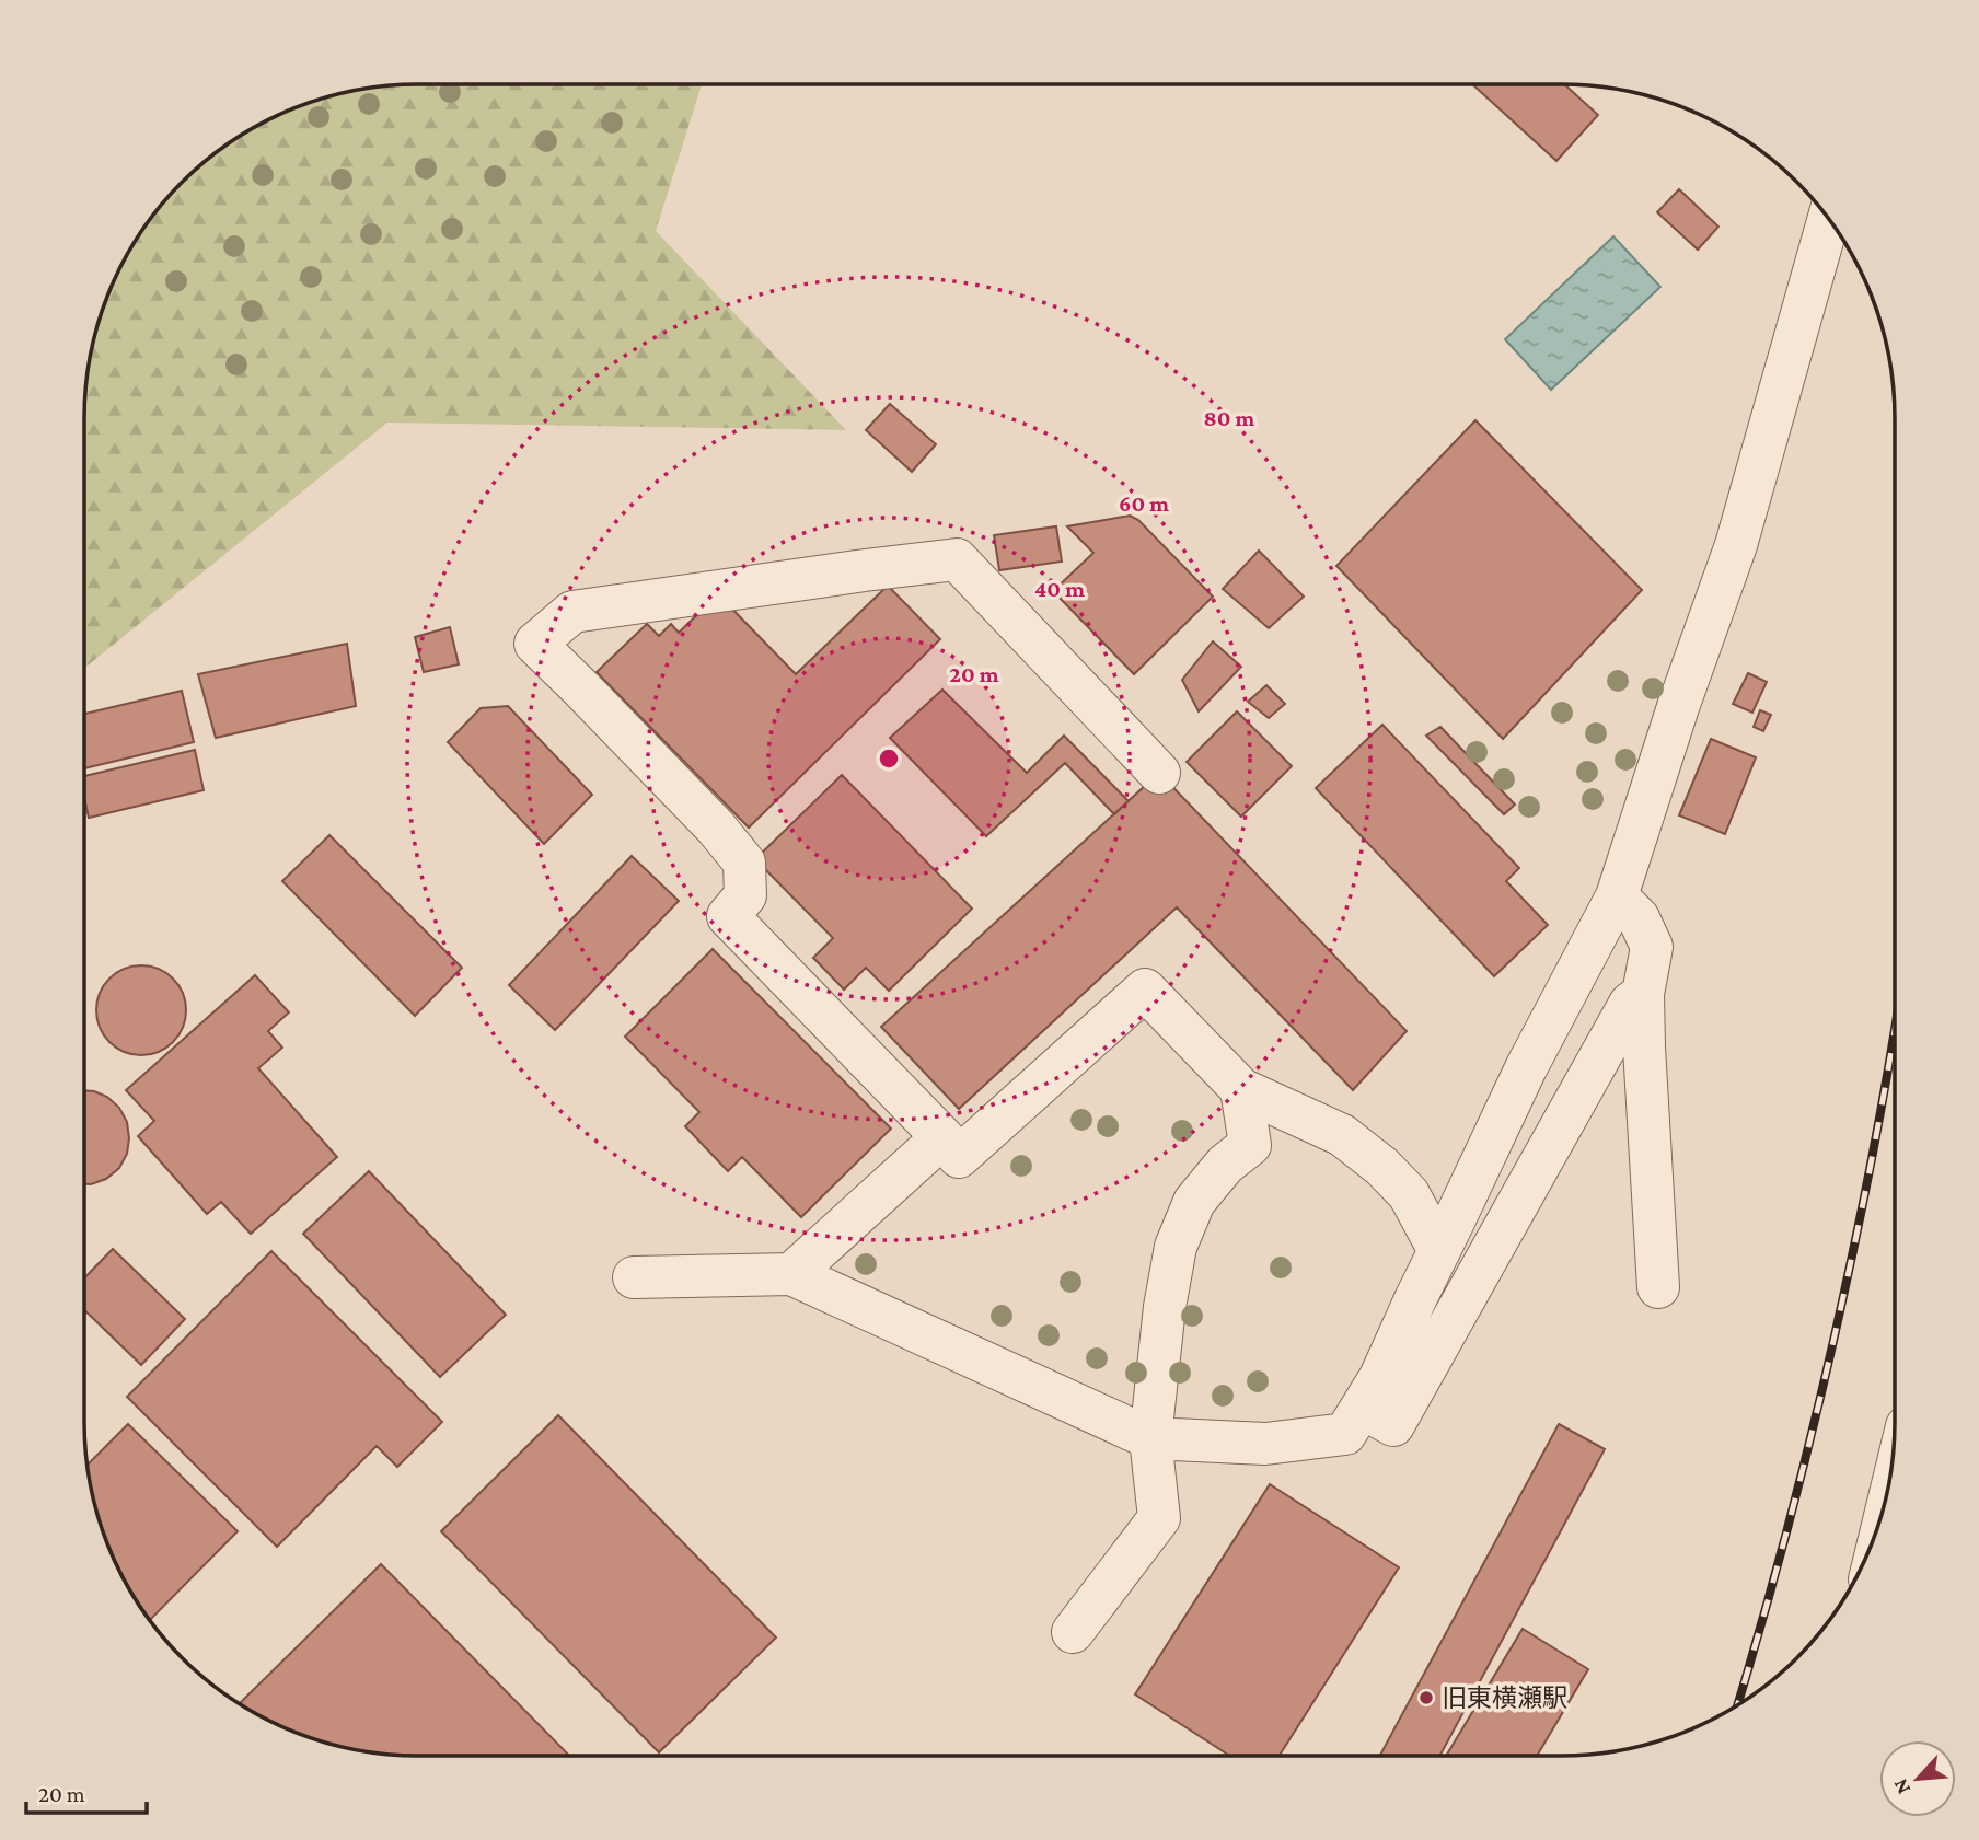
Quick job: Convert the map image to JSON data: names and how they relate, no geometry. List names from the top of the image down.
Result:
{
  "places": ["旧東横瀬駅"],
  "scale_bar": "20 m",
  "north": "bottom left",
  "rings": [
    "80 m",
    "60 m",
    "40 m",
    "20 m"
  ]
}
